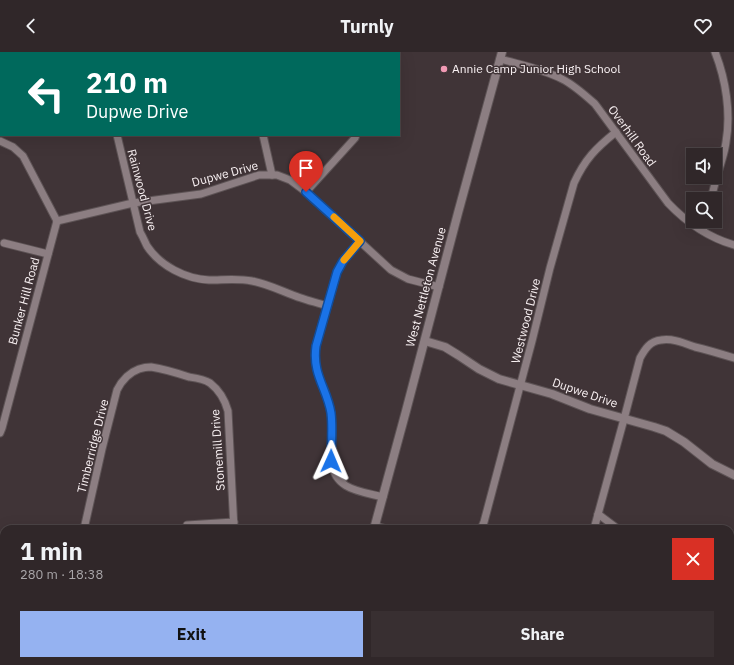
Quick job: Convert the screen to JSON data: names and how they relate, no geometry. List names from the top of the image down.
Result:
{
  "streets": {
    "street": [
      "Overhill Road",
      "Dupwe Drive",
      "Rainwood Drive",
      "West Nettleton Avenue",
      "Bunker Hill Road",
      "Westwood Drive",
      "Timberridge Drive",
      "Stonemill Drive"
    ]
  },
  "crossings": [
    ["Overhill Road", "West Nettleton Avenue"],
    ["Overhill Road", "Westwood Drive"],
    ["Dupwe Drive", "Rainwood Drive"],
    ["Dupwe Drive", "West Nettleton Avenue"],
    ["Dupwe Drive", "Bunker Hill Road"],
    ["Dupwe Drive", "Westwood Drive"],
    ["Timberridge Drive", "Stonemill Drive"]
  ],
  "places": ["Annie Camp Junior High School"],
  "page": {
    "header": "Turnly",
    "turn": ["210 m", "Dupwe Drive"],
    "heading": ["1 min", "280 m · 18:38"],
    "buttons": ["Exit", "Share"]
  }
}
